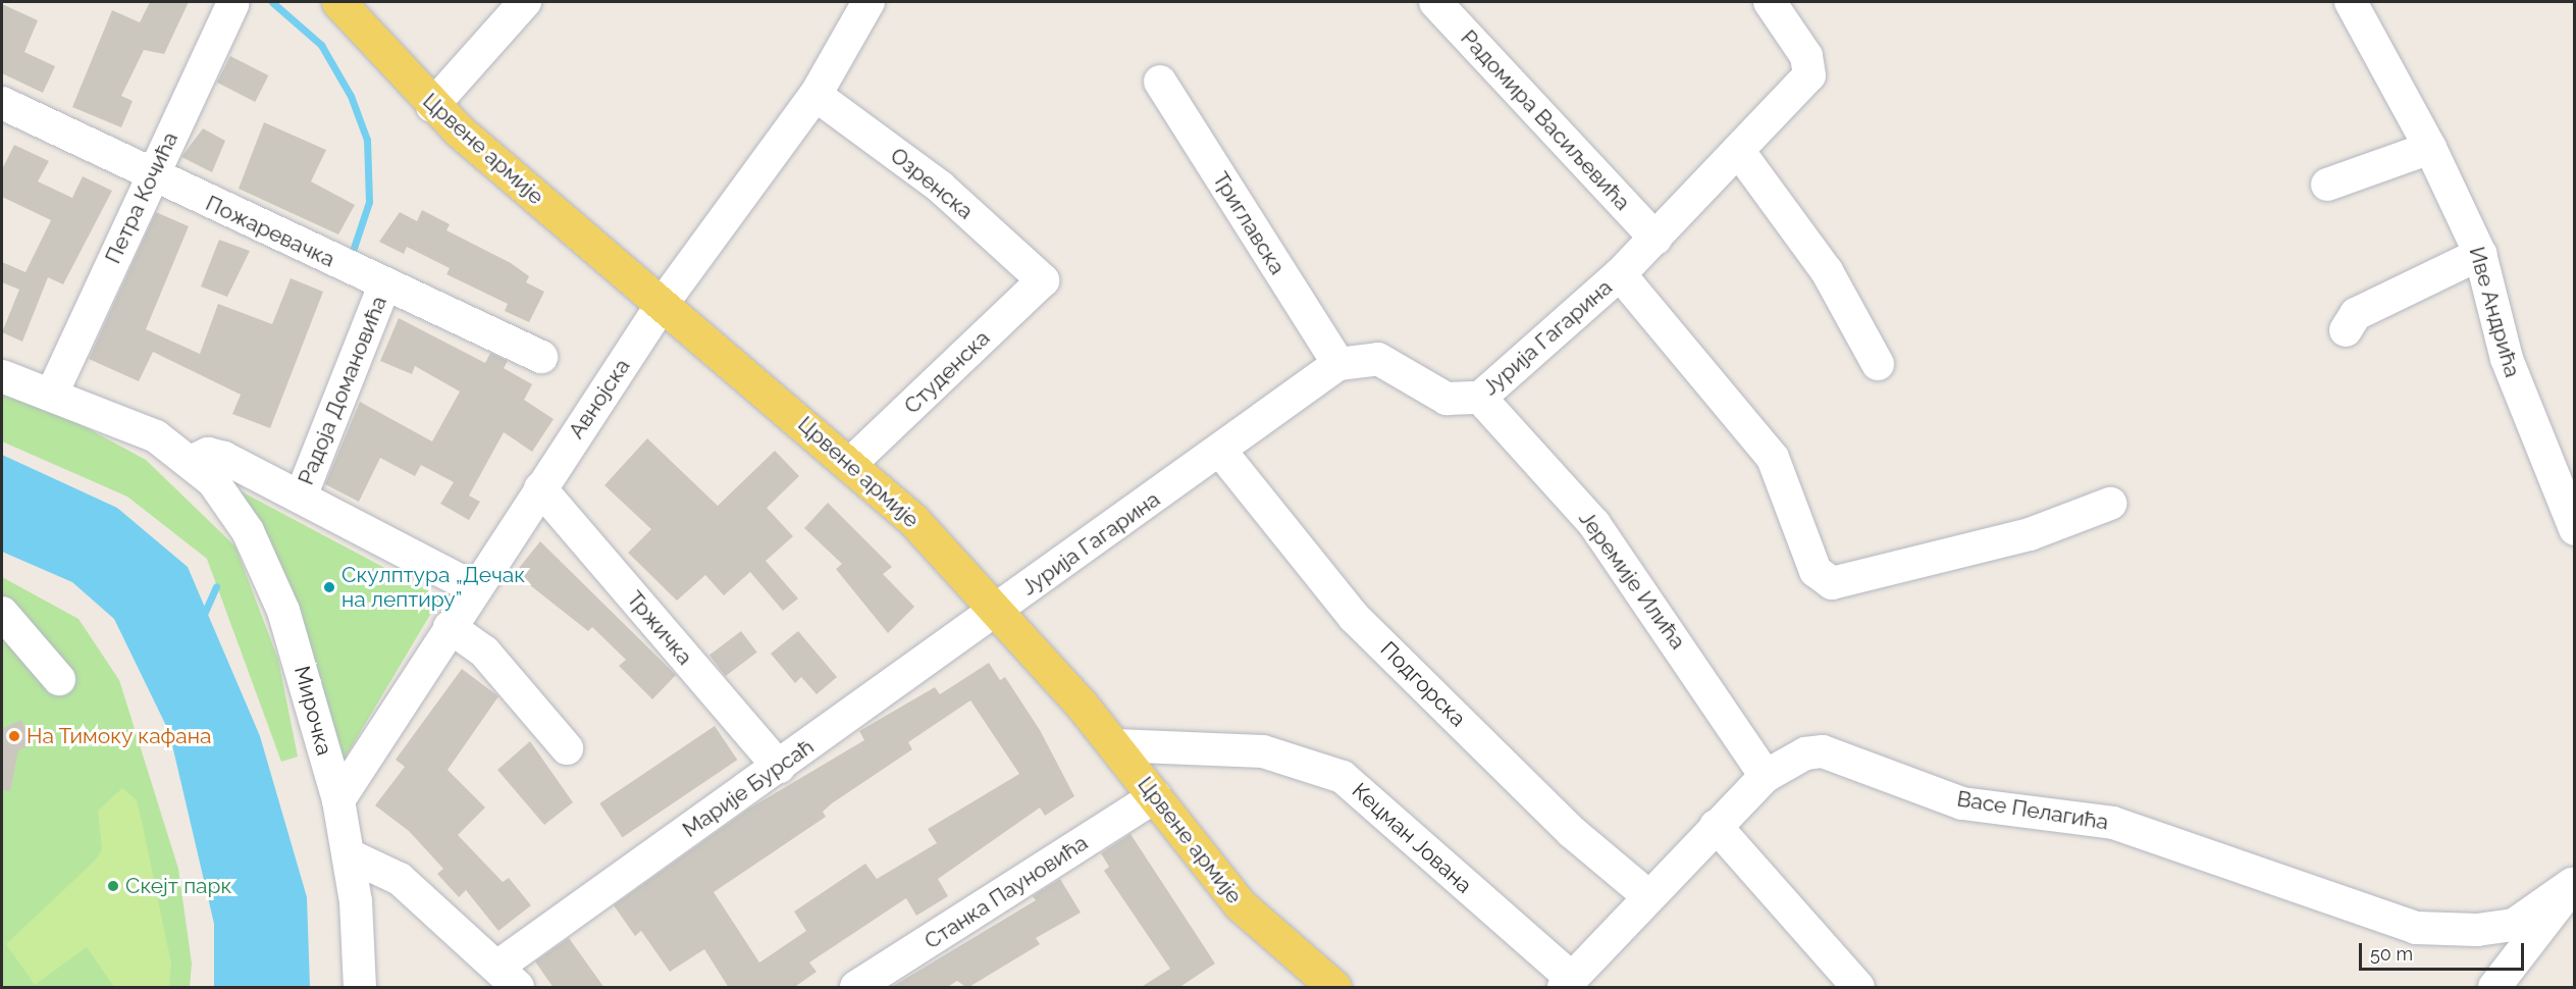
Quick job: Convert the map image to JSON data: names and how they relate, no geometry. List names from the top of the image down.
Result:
{
  "streets": {
    "main road": ["Црвене армије"],
    "street": [
      "Радомира Васиљевића",
      "Озренска",
      "Петра Кочића",
      "Триглавска",
      "Пожаревачка",
      "Иве Андрића",
      "Јурија Гагарина",
      "Студенска",
      "Радоја Домановића",
      "Авнојска",
      "Јеремије Илића",
      "Тржичка",
      "Подгорска",
      "Мирочка",
      "Марије Бурсаћ",
      "Васе Пелагића",
      "Кецман Јована",
      "Станка Пауновића"
    ]
  },
  "crossings": [
    ["Радомира Васиљевића", "Јурија Гагарина"],
    ["Црвене армије", "Јурија Гагарина"],
    ["Црвене армије", "Студенска"],
    ["Црвене армије", "Авнојска"],
    ["Црвене армије", "Марије Бурсаћ"],
    ["Црвене армије", "Кецман Јована"],
    ["Црвене армије", "Станка Пауновића"],
    ["Озренска", "Студенска"],
    ["Озренска", "Авнојска"],
    ["Петра Кочића", "Пожаревачка"],
    ["Петра Кочића", "Мирочка"],
    ["Триглавска", "Јурија Гагарина"],
    ["Пожаревачка", "Радоја Домановића"],
    ["Јурија Гагарина", "Јеремије Илића"],
    ["Јурија Гагарина", "Подгорска"],
    ["Јурија Гагарина", "Марије Бурсаћ"],
    ["Авнојска", "Тржичка"],
    ["Авнојска", "Мирочка"],
    ["Јеремије Илића", "Васе Пелагића"],
    ["Тржичка", "Марије Бурсаћ"],
    ["Подгорска", "Васе Пелагића"],
    ["Васе Пелагића", "Кецман Јована"]
  ],
  "places": ["Скулптура „Дечак на лептиру”", "На Тимоку кафана", "Скејт парк"],
  "scale_bar": "50 m"
}
